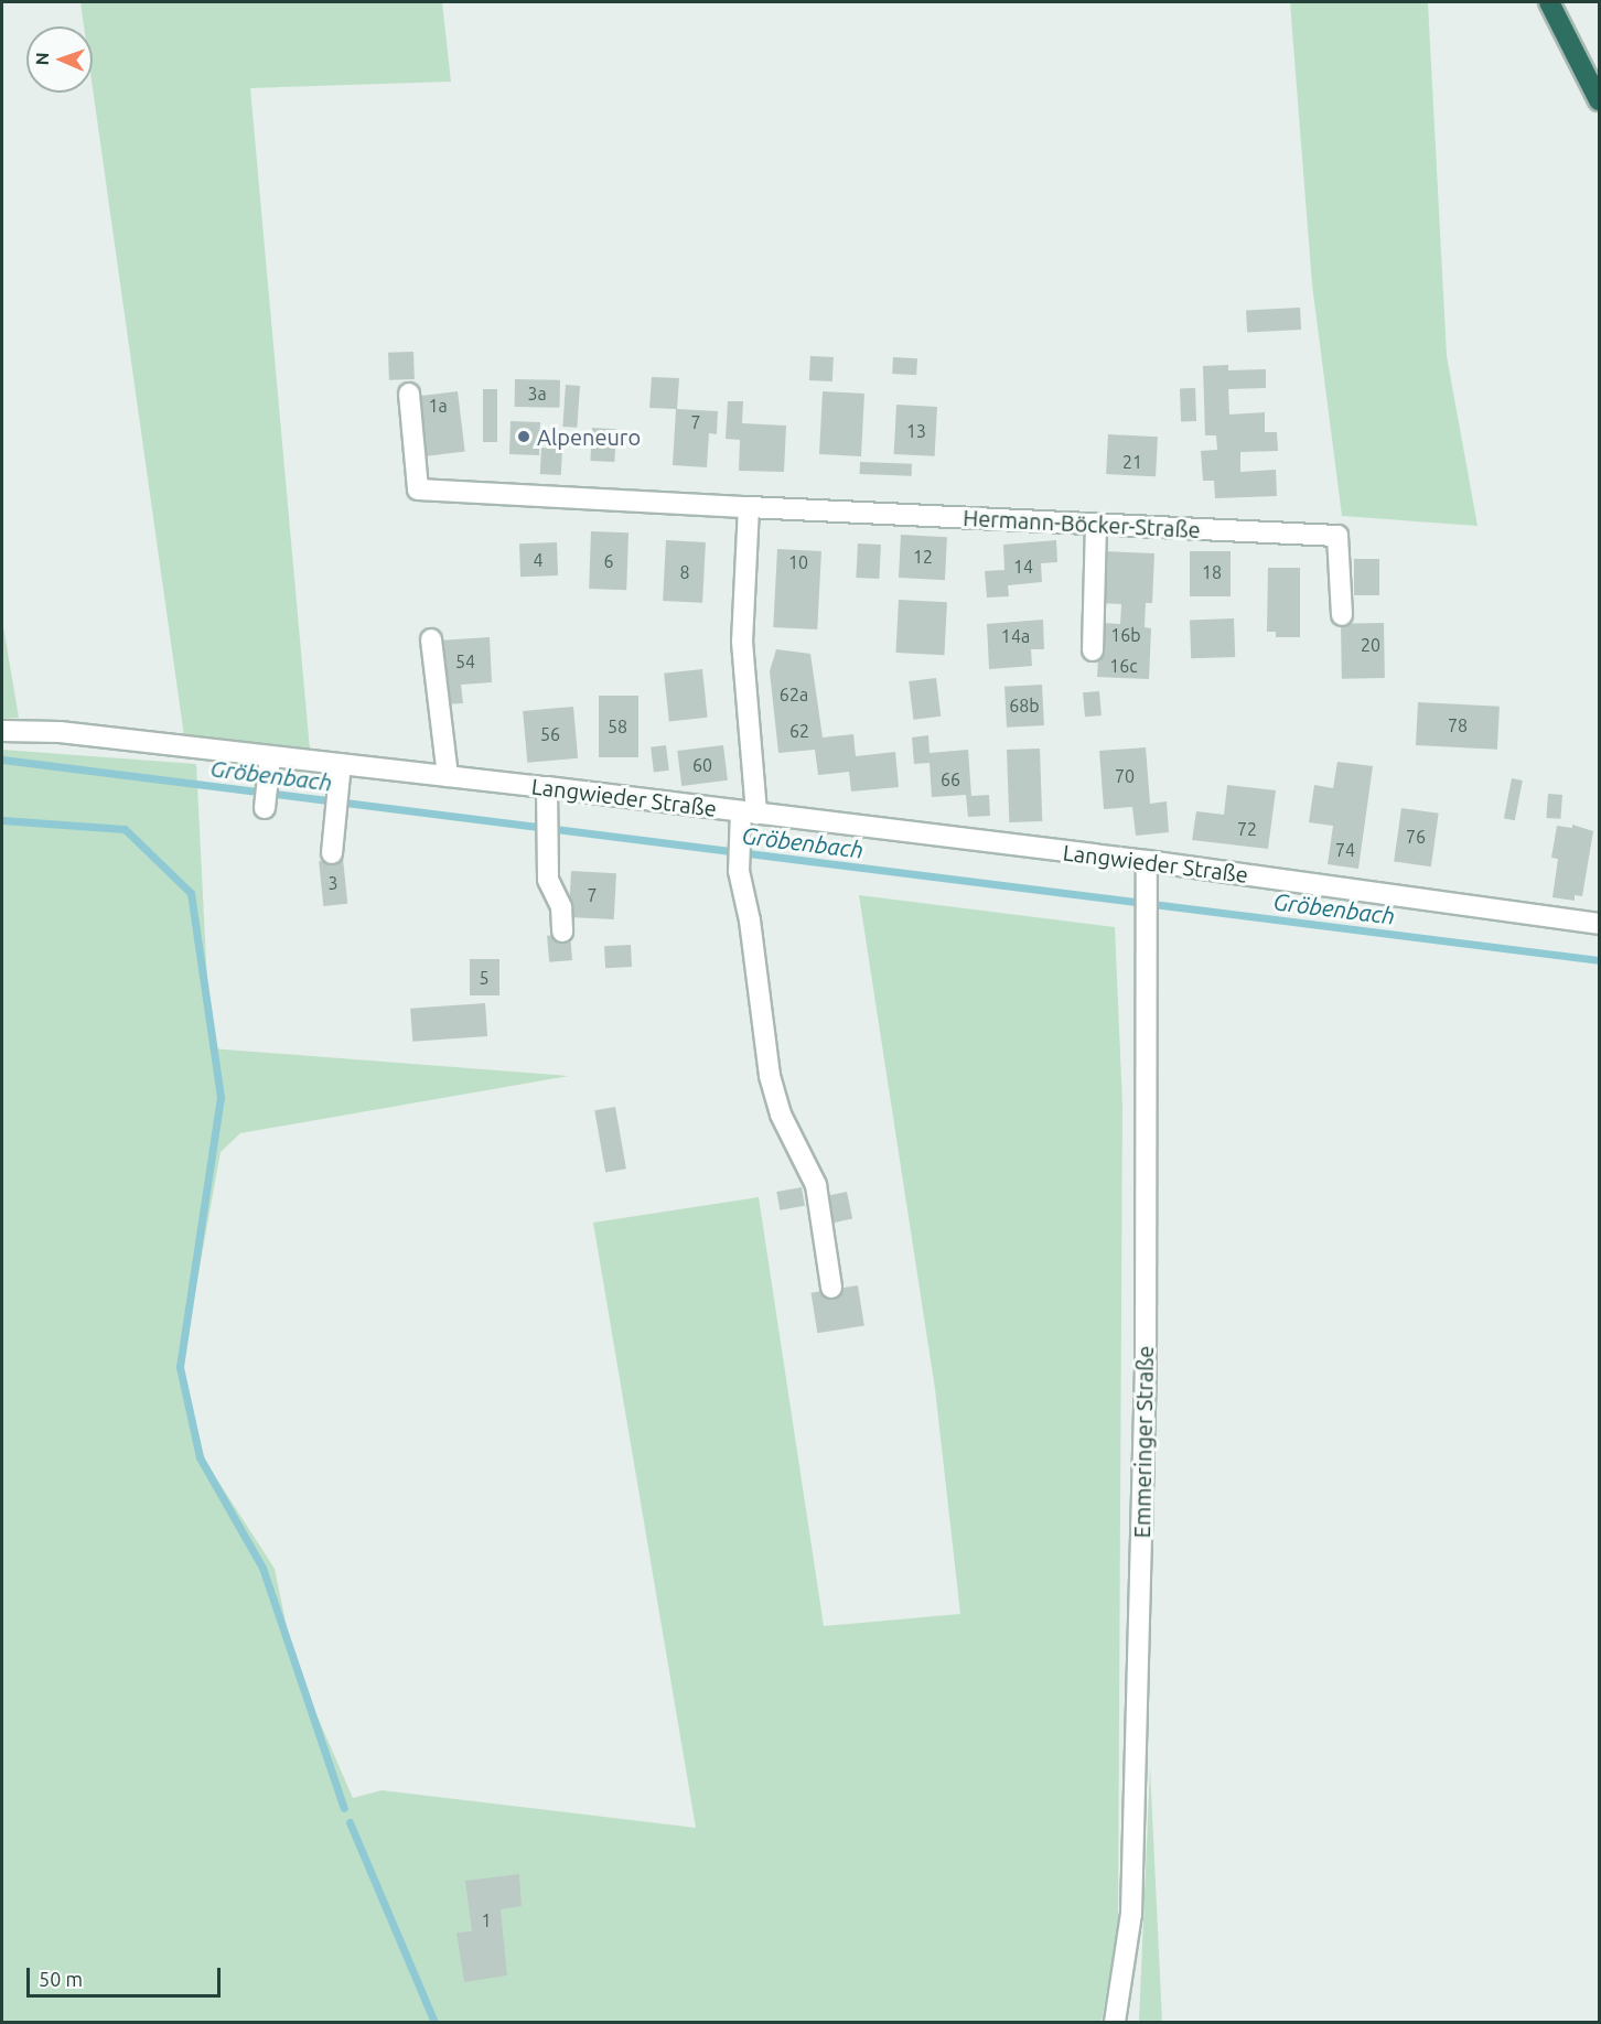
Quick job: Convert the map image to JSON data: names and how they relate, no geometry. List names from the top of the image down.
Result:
{
  "streets": {
    "street": ["Hermann-Böcker-Straße", "Langwieder Straße", "Emmeringer Straße"]
  },
  "crossings": [
    ["Langwieder Straße", "Emmeringer Straße"]
  ],
  "water": ["Gröbenbach"],
  "places": ["Alpeneuro"],
  "house_numbers": [
    "3a",
    "1a",
    "7",
    "13",
    "21",
    "12",
    "4",
    "6",
    "10",
    "14",
    "8",
    "18",
    "16b",
    "14a",
    "20",
    "54",
    "16c",
    "62a",
    "68b",
    "78",
    "58",
    "62",
    "56",
    "60",
    "70",
    "66",
    "72",
    "76",
    "74",
    "3",
    "7",
    "5",
    "1"
  ],
  "scale_bar": "50 m",
  "north": "left"
}
